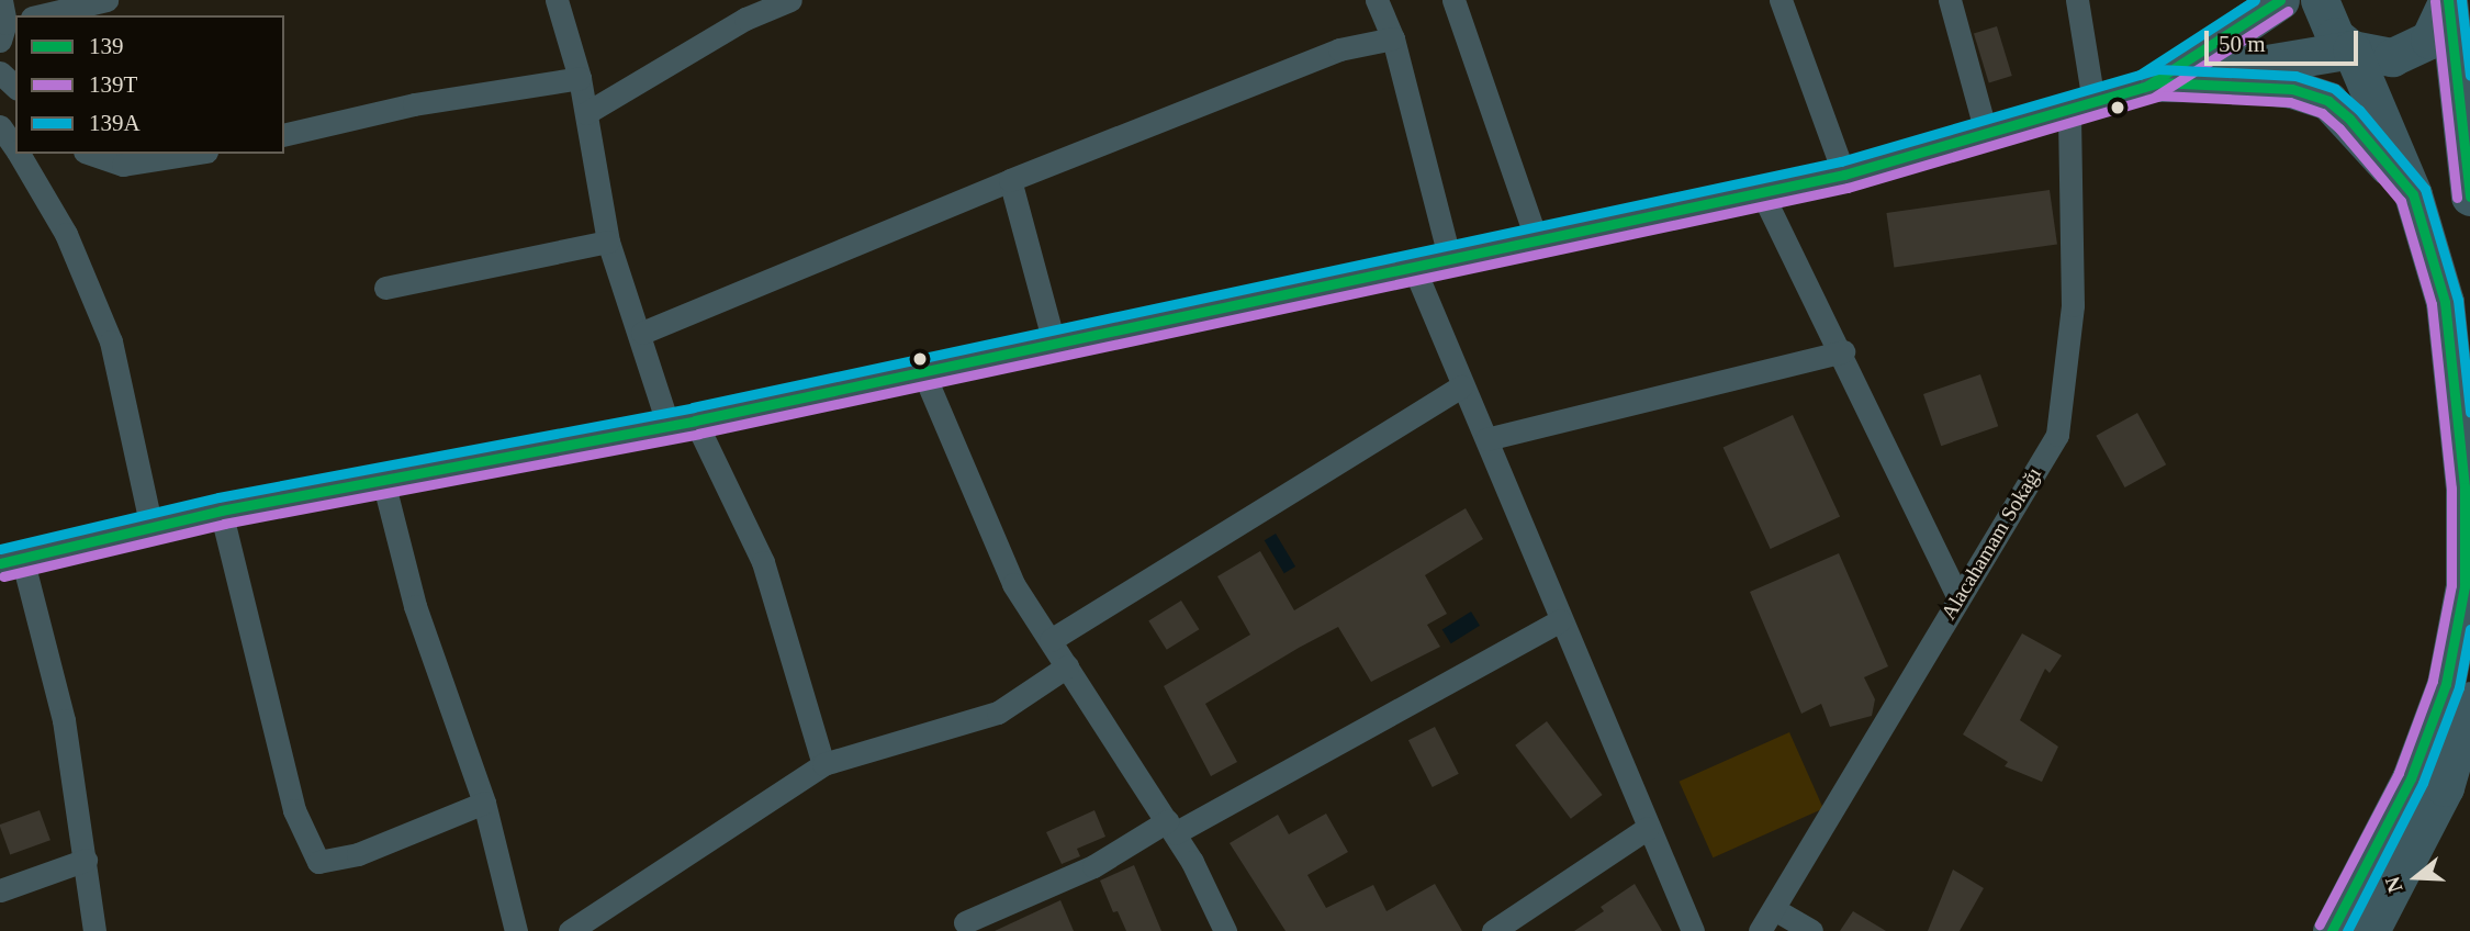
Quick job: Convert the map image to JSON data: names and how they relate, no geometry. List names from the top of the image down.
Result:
{
  "streets": {
    "street": ["Alacahamam Sokağı"]
  },
  "lines": ["transit line 139", "transit line 139A", "transit line 139T"],
  "legend": ["139", "139T", "139A"],
  "scale_bar": "50 m",
  "north": "left"
}
